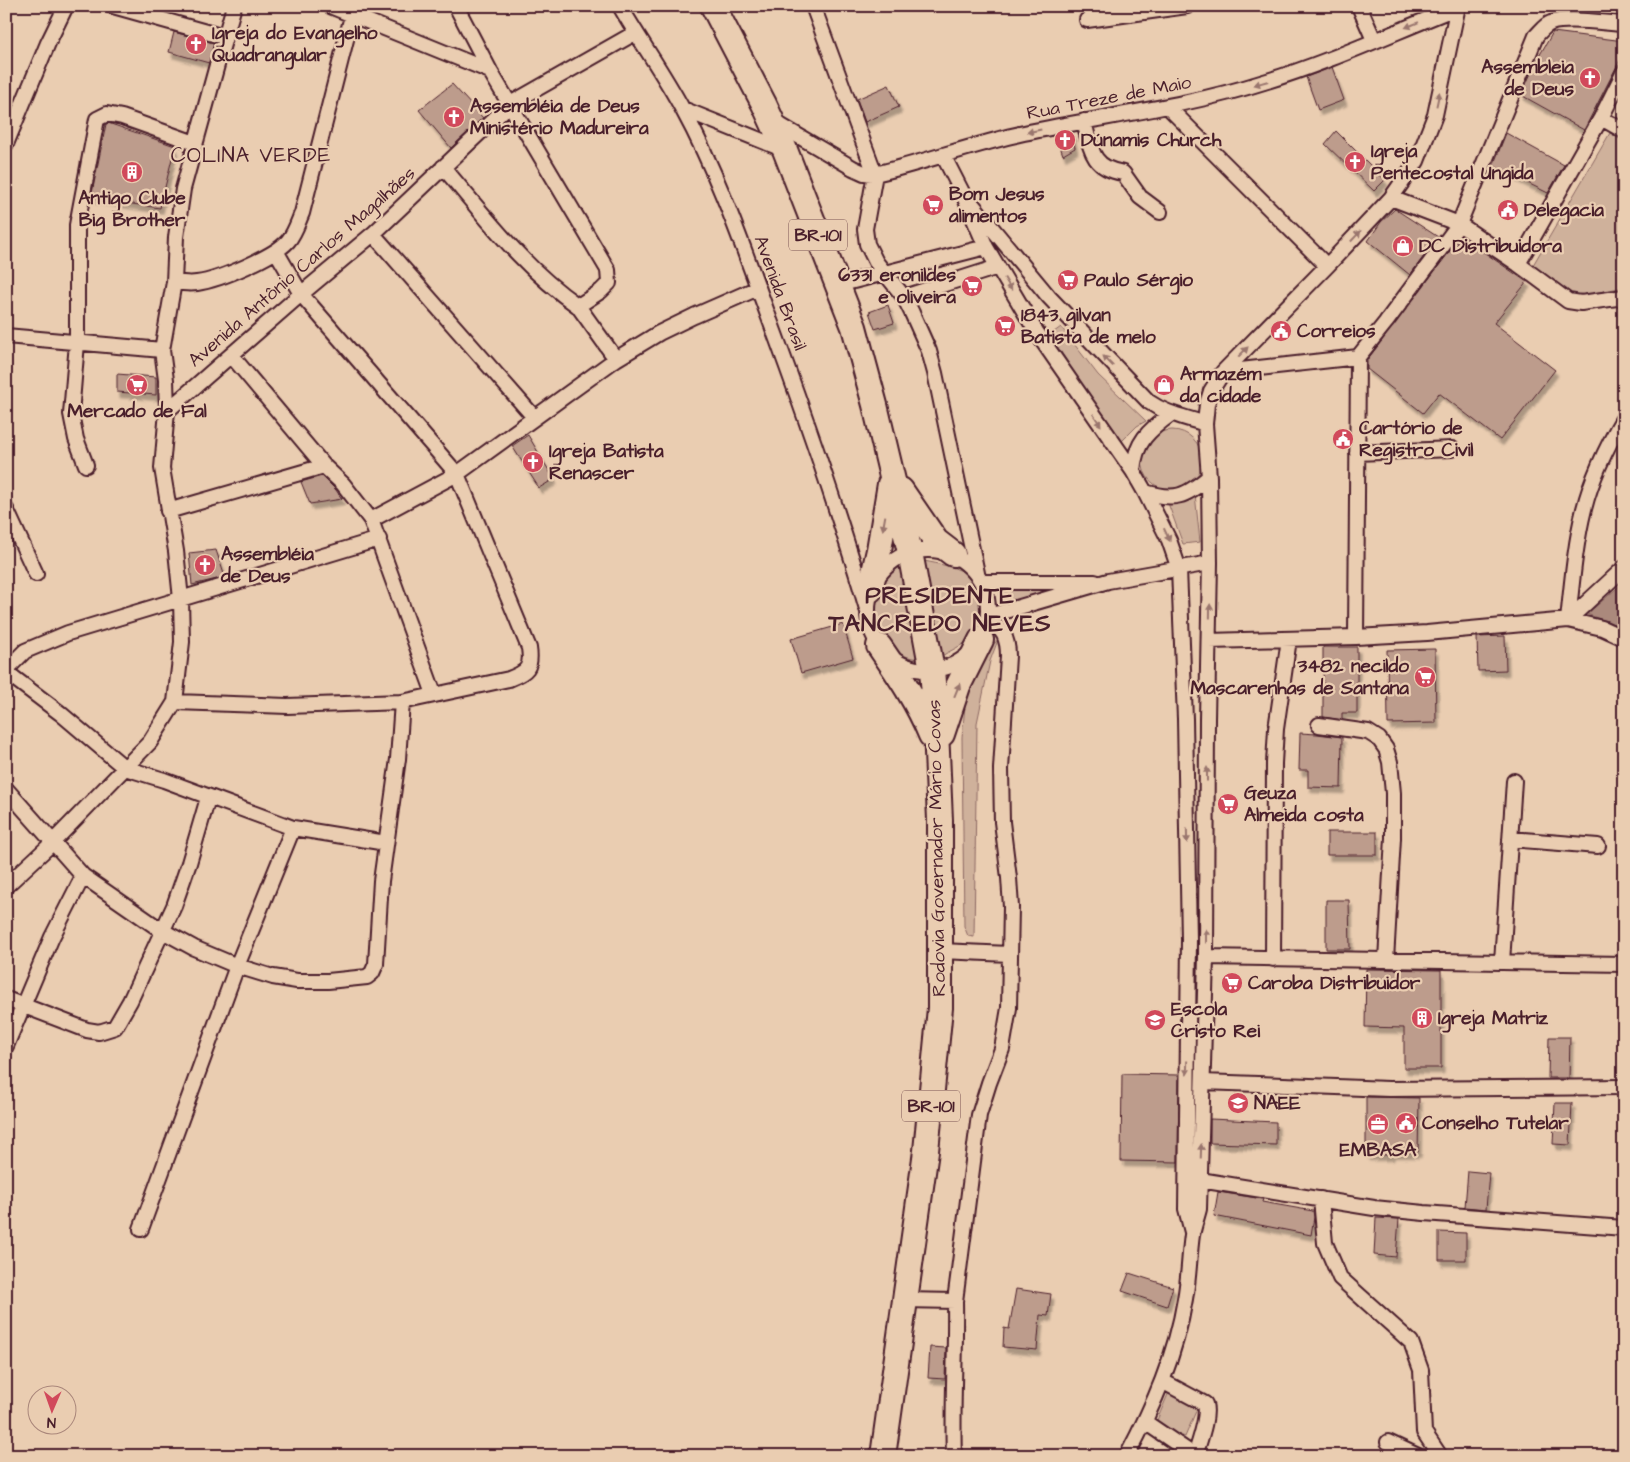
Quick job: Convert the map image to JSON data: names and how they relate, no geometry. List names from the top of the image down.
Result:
{
  "streets": {
    "highway": ["BR-101", "Rodovia Governador Mário Covas"],
    "street": ["Rua Treze de Maio", "Avenida Antônio Carlos Magalhães", "Avenida Brasil"]
  },
  "crossings": [
    ["Avenida Antônio Carlos Magalhães", "Avenida Brasil"]
  ],
  "one_way": ["Rua Treze de Maio"],
  "districts": ["COLINA VERDE", "PRESIDENTE TANCREDO NEVES"],
  "places": {
    "church": [
      "Igreja do Evangelho Quadrangular",
      "Assembleia de Deus",
      "Assembléia de Deus Ministério Madureira",
      "Dúnamis Church",
      "Igreja Pentecostal Ungida",
      "Igreja Batista Renascer",
      "Assembléia de Deus"
    ],
    "building": ["Antigo Clube Big Brother", "Igreja Matriz"],
    "supermarket": [
      "Bom Jesus alimentos",
      "Paulo Sérgio",
      "6331 eronildes e oliveira",
      "1843 gilvan Batista de melo",
      "Mercado de Fal",
      "3482 necildo Mascarenhas de Santana",
      "Geuza Almeida costa",
      "Caroba Distribuidor"
    ],
    "public building": [
      "Delegacia",
      "Correios",
      "Cartório de Registro Civil",
      "Conselho Tutelar"
    ],
    "shop": ["DC Distribuidora", "Armazém da cidade"],
    "school or university": ["Escola Cristo Rei", "NAEE"],
    "office": ["EMBASA"]
  },
  "north": "bottom"
}
